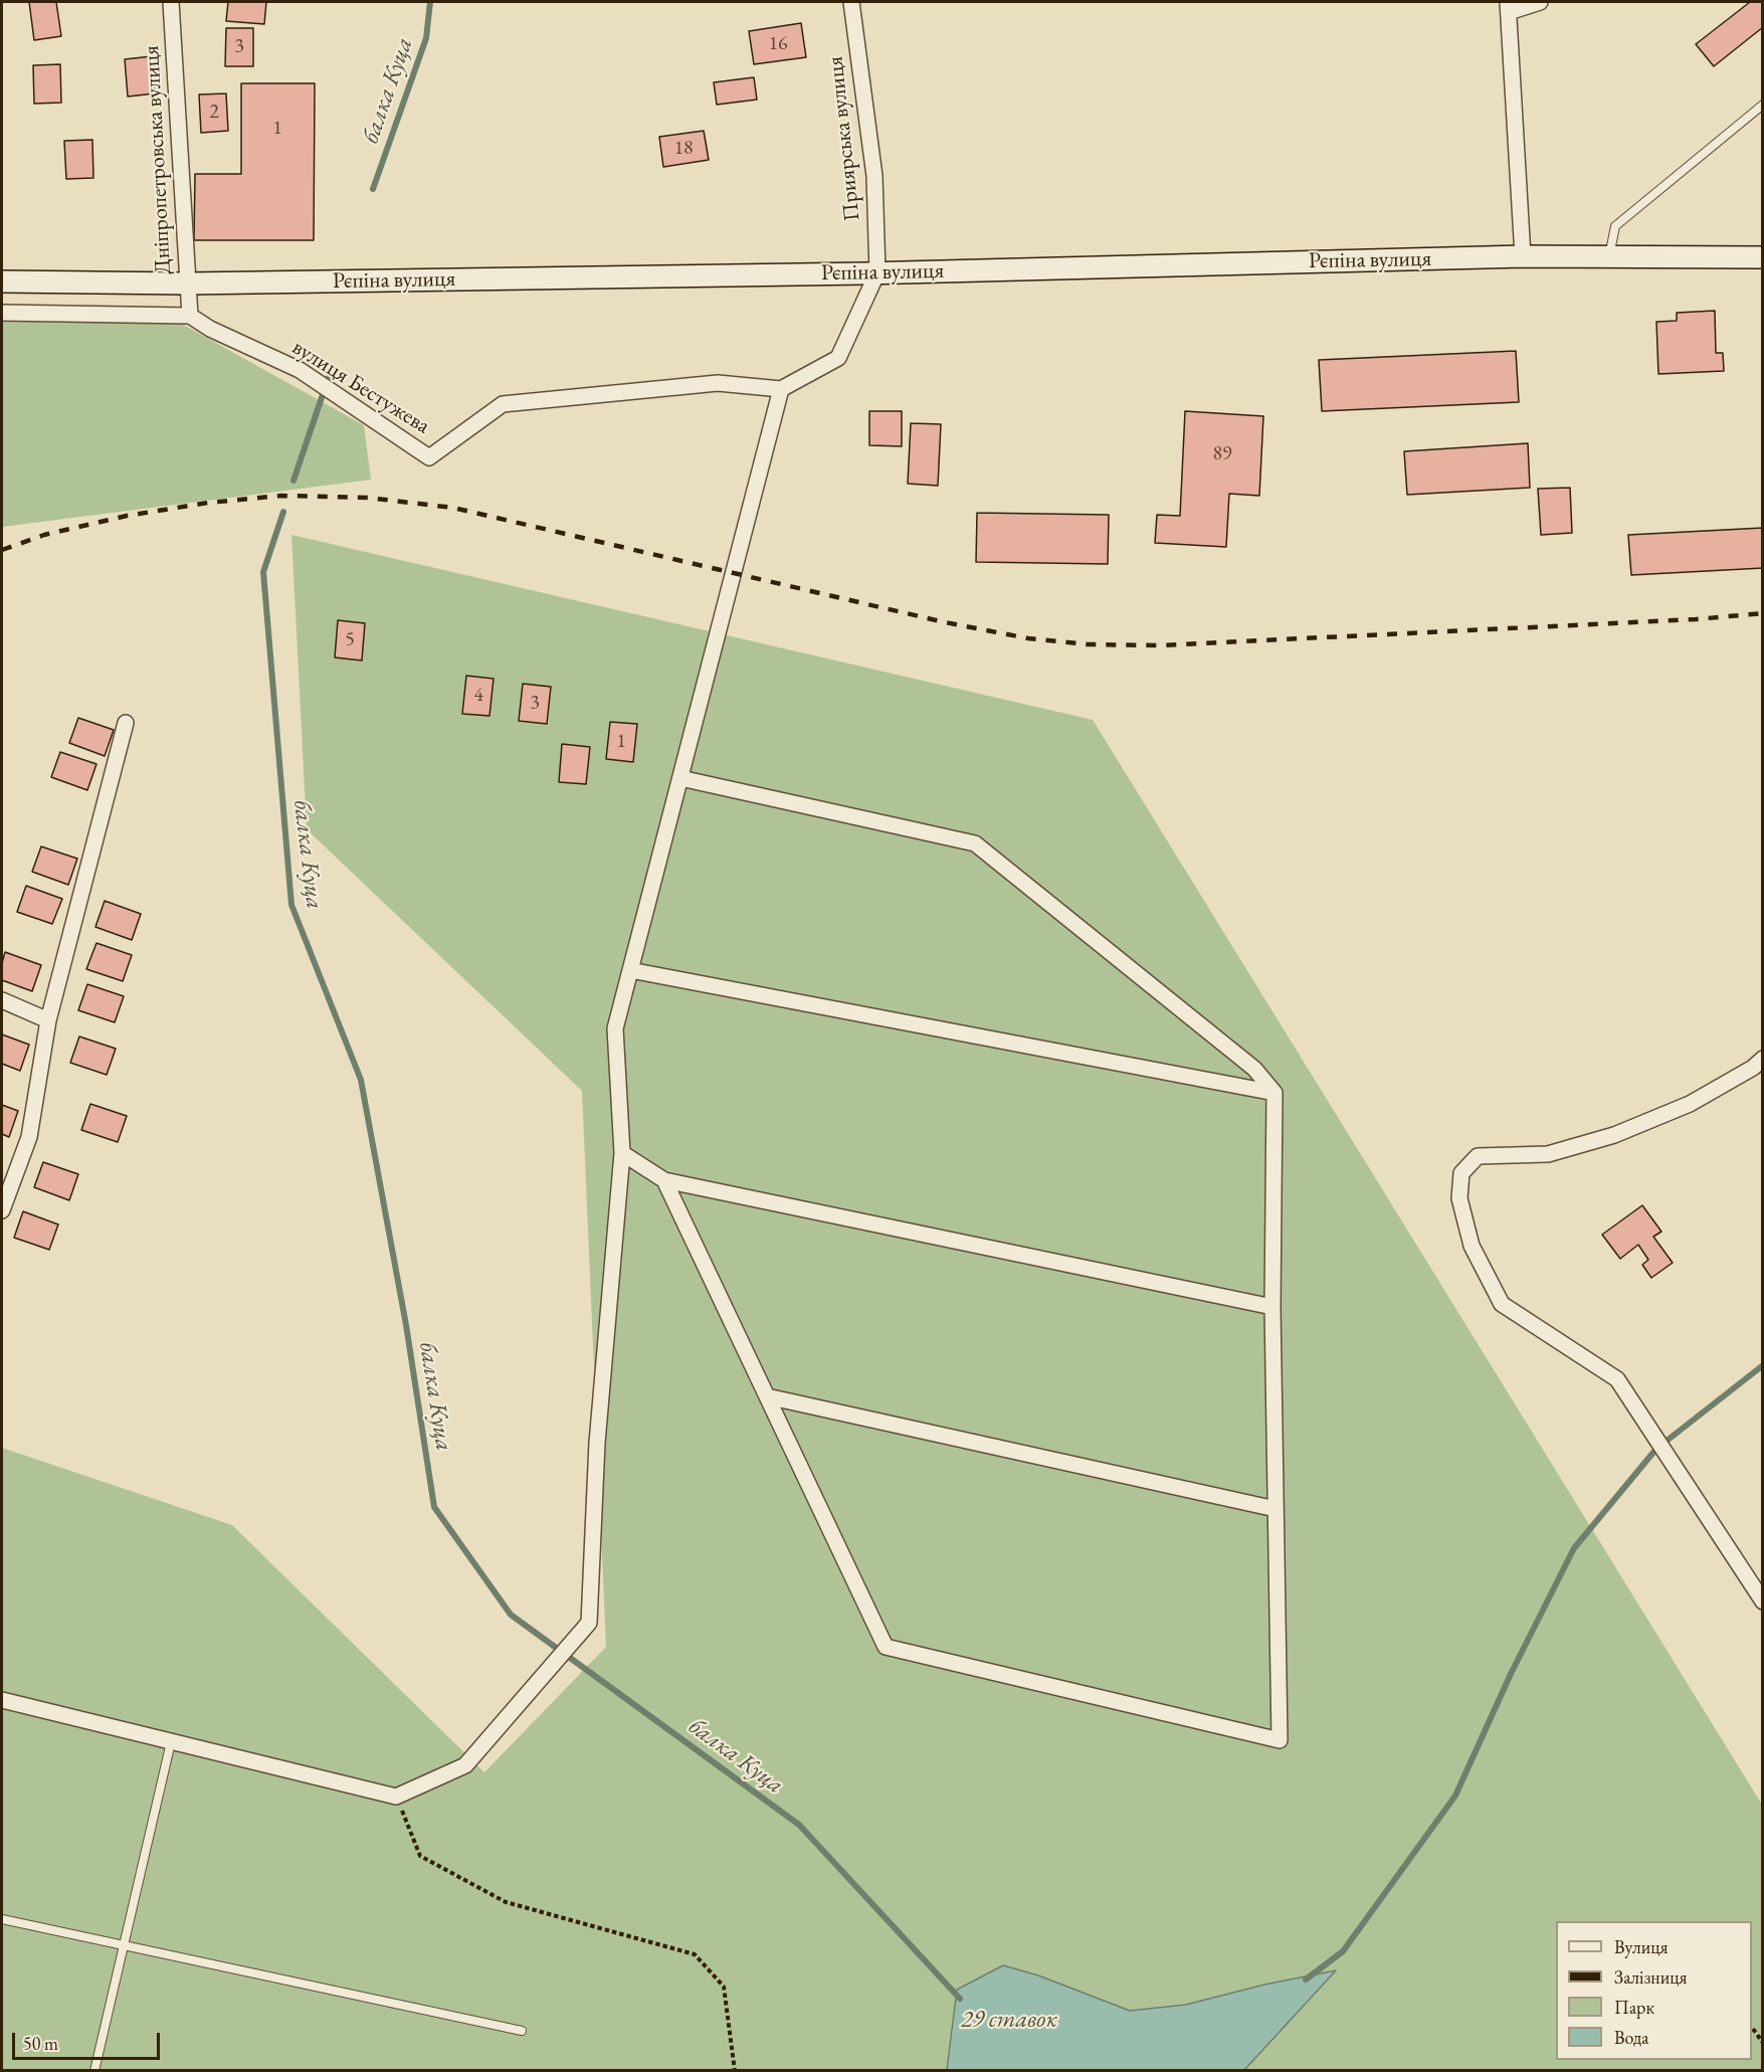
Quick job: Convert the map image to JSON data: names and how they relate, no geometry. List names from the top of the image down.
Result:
{
  "streets": {
    "street": [
      "Приярська вулиця",
      "Дніпропетровська вулиця",
      "Рєпіна вулиця",
      "вулиця Бестужева"
    ]
  },
  "crossings": [
    ["Приярська вулиця", "Рєпіна вулиця"],
    ["Дніпропетровська вулиця", "Рєпіна вулиця"],
    ["Дніпропетровська вулиця", "вулиця Бестужева"]
  ],
  "water": ["балка Куца", "29 ставок"],
  "house_numbers": [
    "16",
    "3",
    "2",
    "1",
    "18",
    "89",
    "5",
    "4",
    "3",
    "1"
  ],
  "legend": [
    "Вулиця",
    "Залізниця",
    "Парк",
    "Вода"
  ],
  "scale_bar": "50 m"
}
